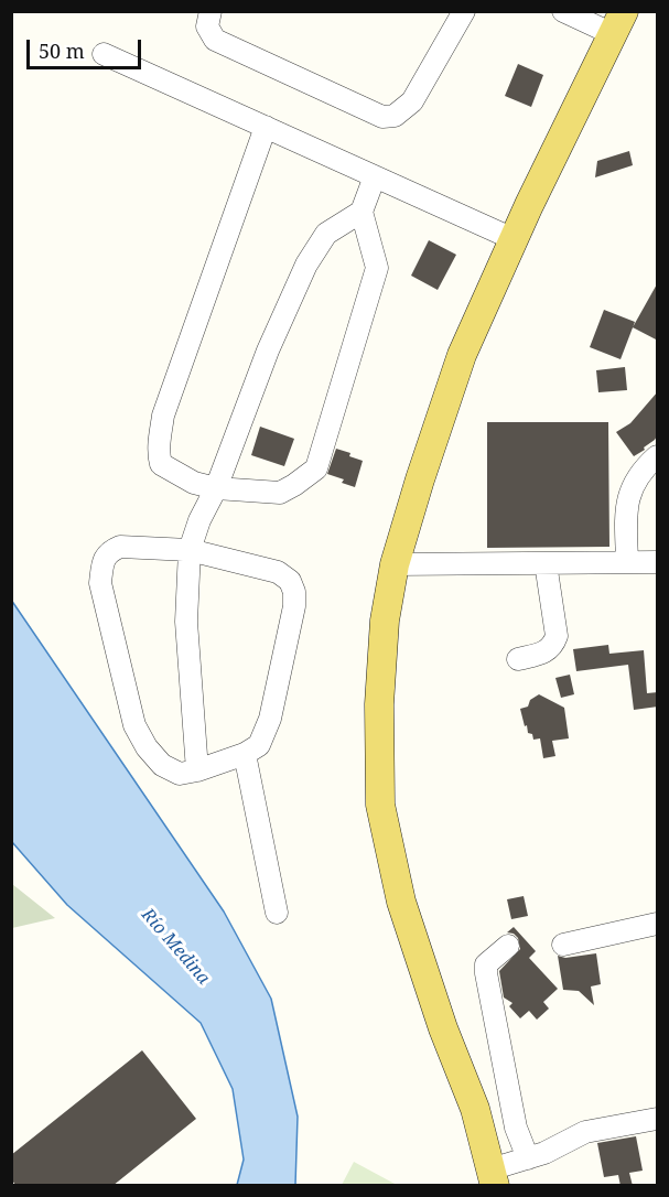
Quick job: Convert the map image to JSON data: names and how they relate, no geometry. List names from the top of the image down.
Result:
{
  "water": ["Río Medina"],
  "scale_bar": "50 m"
}
